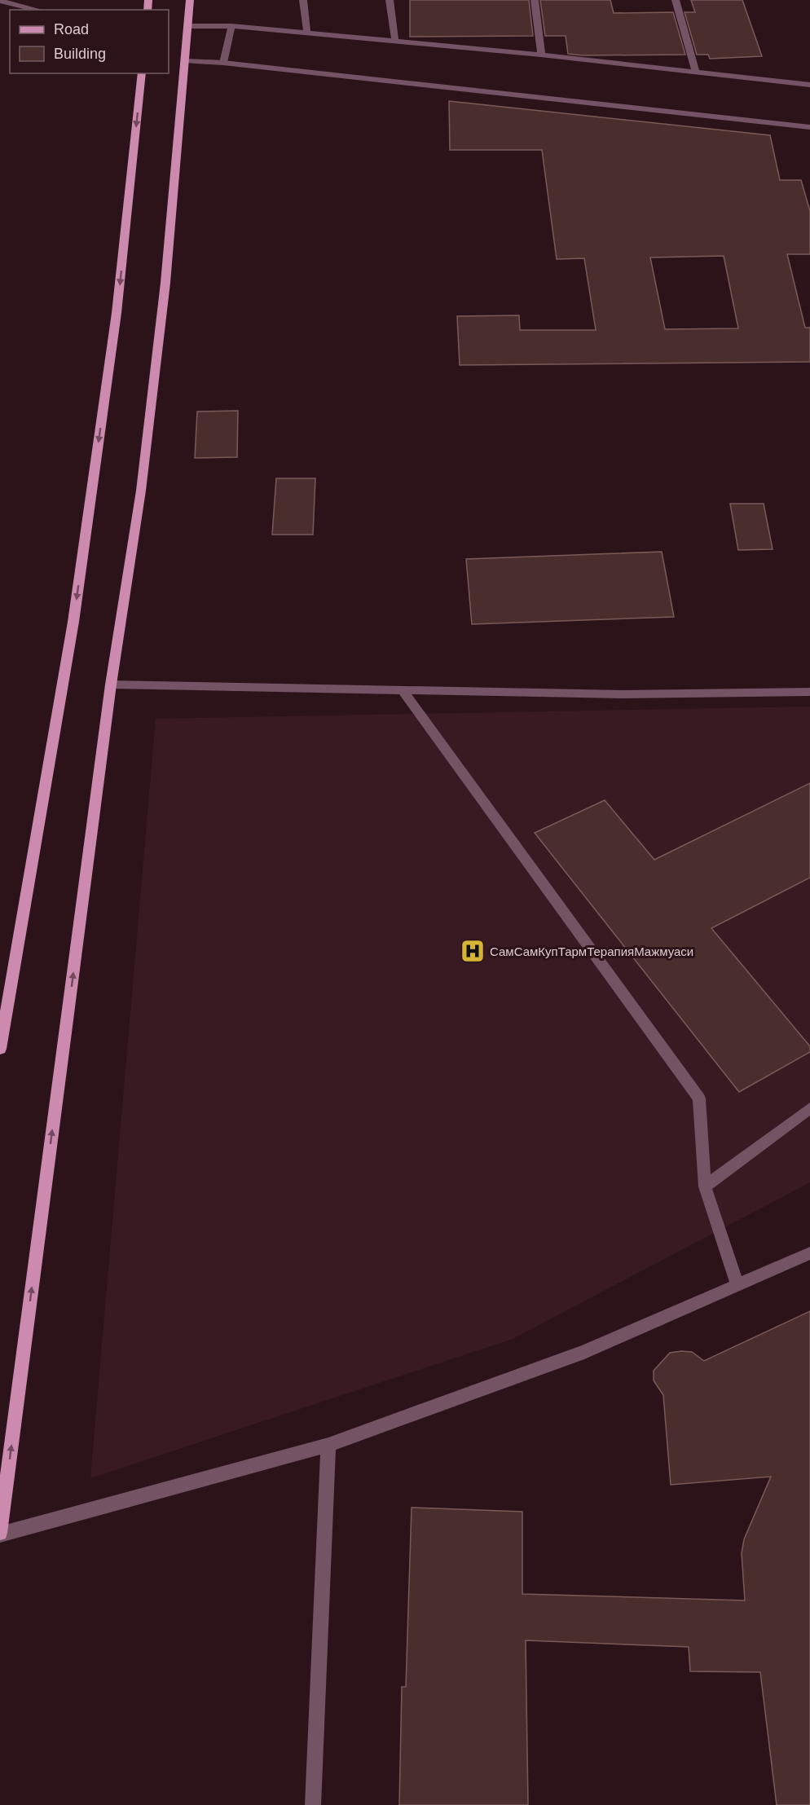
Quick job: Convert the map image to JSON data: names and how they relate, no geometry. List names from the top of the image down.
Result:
{
  "places": {
    "hospital": ["СамСамКупТармТерапияМажмуаси"]
  },
  "legend": ["Road", "Building"]
}
